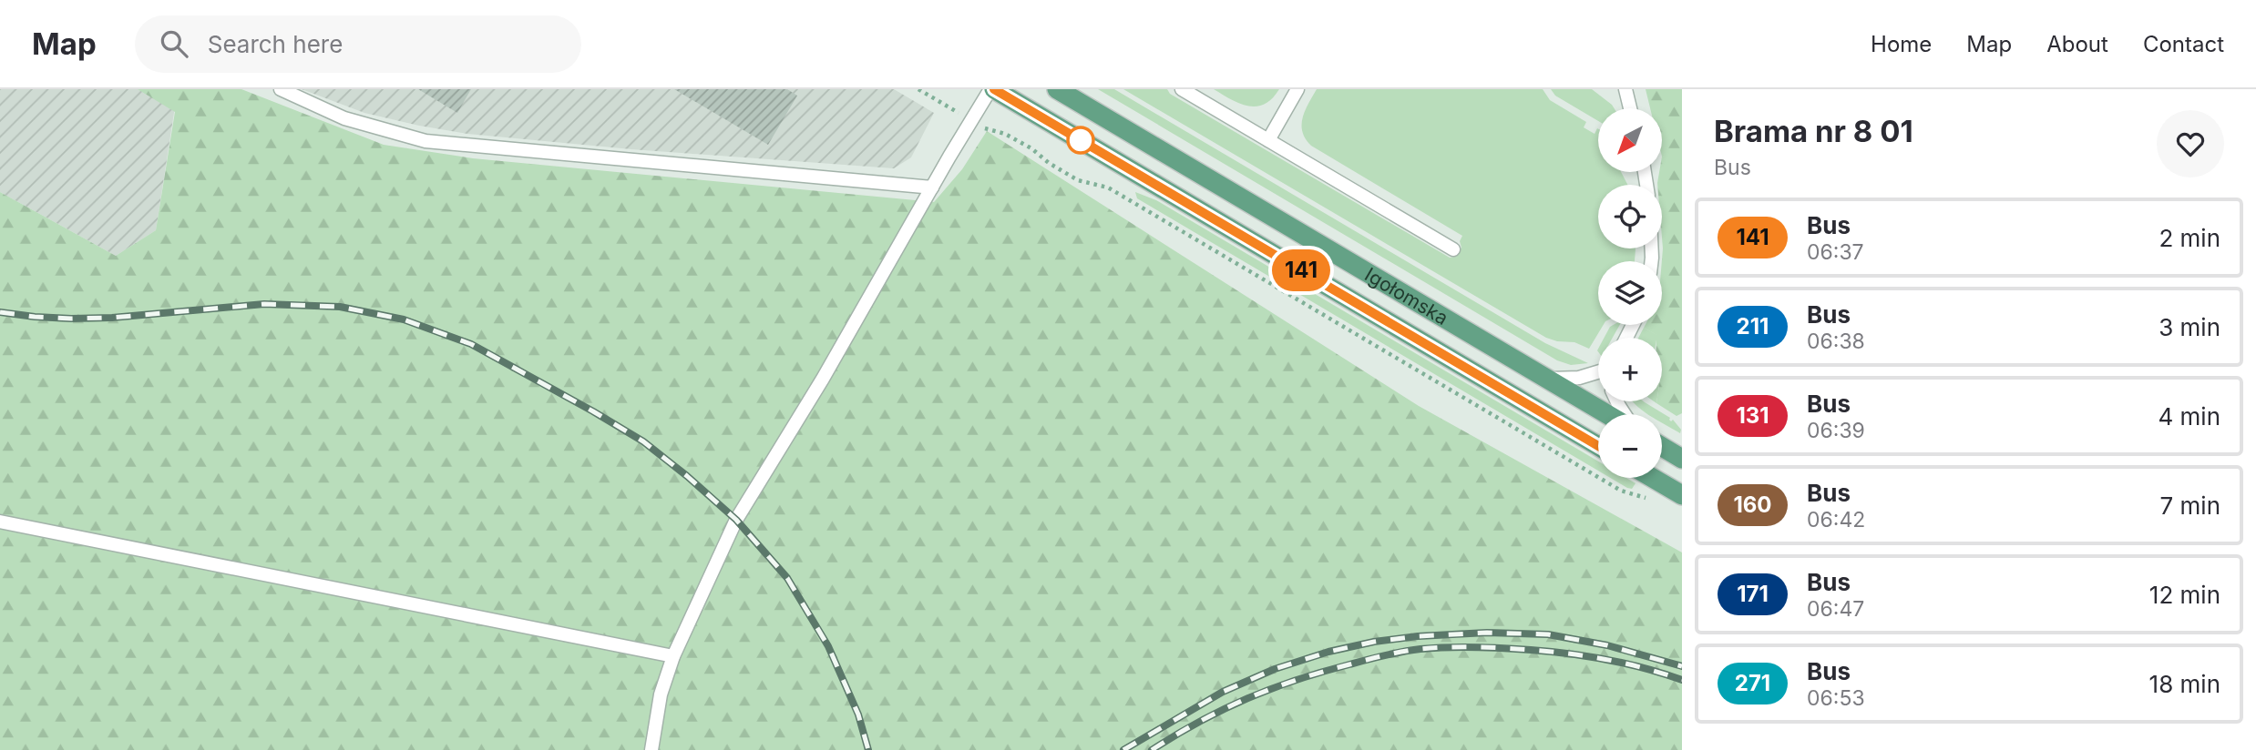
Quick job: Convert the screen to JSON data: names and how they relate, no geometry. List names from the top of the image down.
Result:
{
  "streets": {
    "main road": ["Igołomska"]
  },
  "lines": ["bus line 141"],
  "north": "bottom left",
  "page": {
    "header": "Map",
    "search": "Search here",
    "nav": [
      "Home",
      "Map",
      "About",
      "Contact"
    ],
    "on_map": "141",
    "heading": ["Brama nr 8 01", "Bus"],
    "map_buttons": ["+", "−"],
    "list": [
      {
        "mark": "141",
        "name": "Bus",
        "note": "06:37",
        "value": "2 min"
      },
      {
        "mark": "211",
        "name": "Bus",
        "note": "06:38",
        "value": "3 min"
      },
      {
        "mark": "131",
        "name": "Bus",
        "note": "06:39",
        "value": "4 min"
      },
      {
        "mark": "160",
        "name": "Bus",
        "note": "06:42",
        "value": "7 min"
      },
      {
        "mark": "171",
        "name": "Bus",
        "note": "06:47",
        "value": "12 min"
      },
      {
        "mark": "271",
        "name": "Bus",
        "note": "06:53",
        "value": "18 min"
      }
    ]
  }
}
